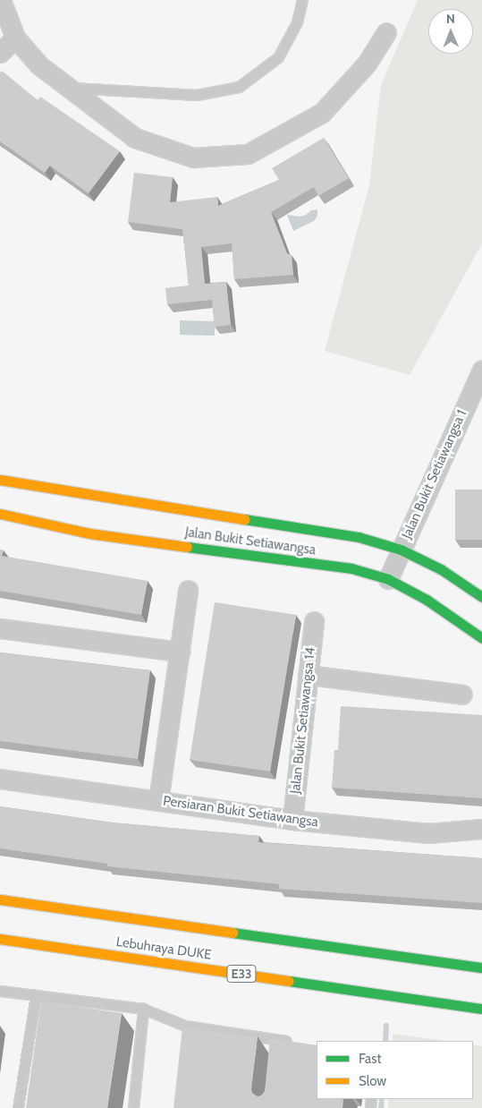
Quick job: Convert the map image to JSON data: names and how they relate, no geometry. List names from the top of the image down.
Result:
{
  "streets": {
    "main road": ["Jalan Bukit Setiawangsa", "Lebuhraya DUKE", "E33"],
    "street": ["Jalan Bukit Setiawangsa 1", "Jalan Bukit Setiawangsa 14", "Persiaran Bukit Setiawangsa"]
  },
  "crossings": [
    ["Jalan Bukit Setiawangsa 1", "Jalan Bukit Setiawangsa"],
    ["Jalan Bukit Setiawangsa 14", "Persiaran Bukit Setiawangsa"]
  ],
  "legend": ["Fast", "Slow"],
  "north": "top"
}
